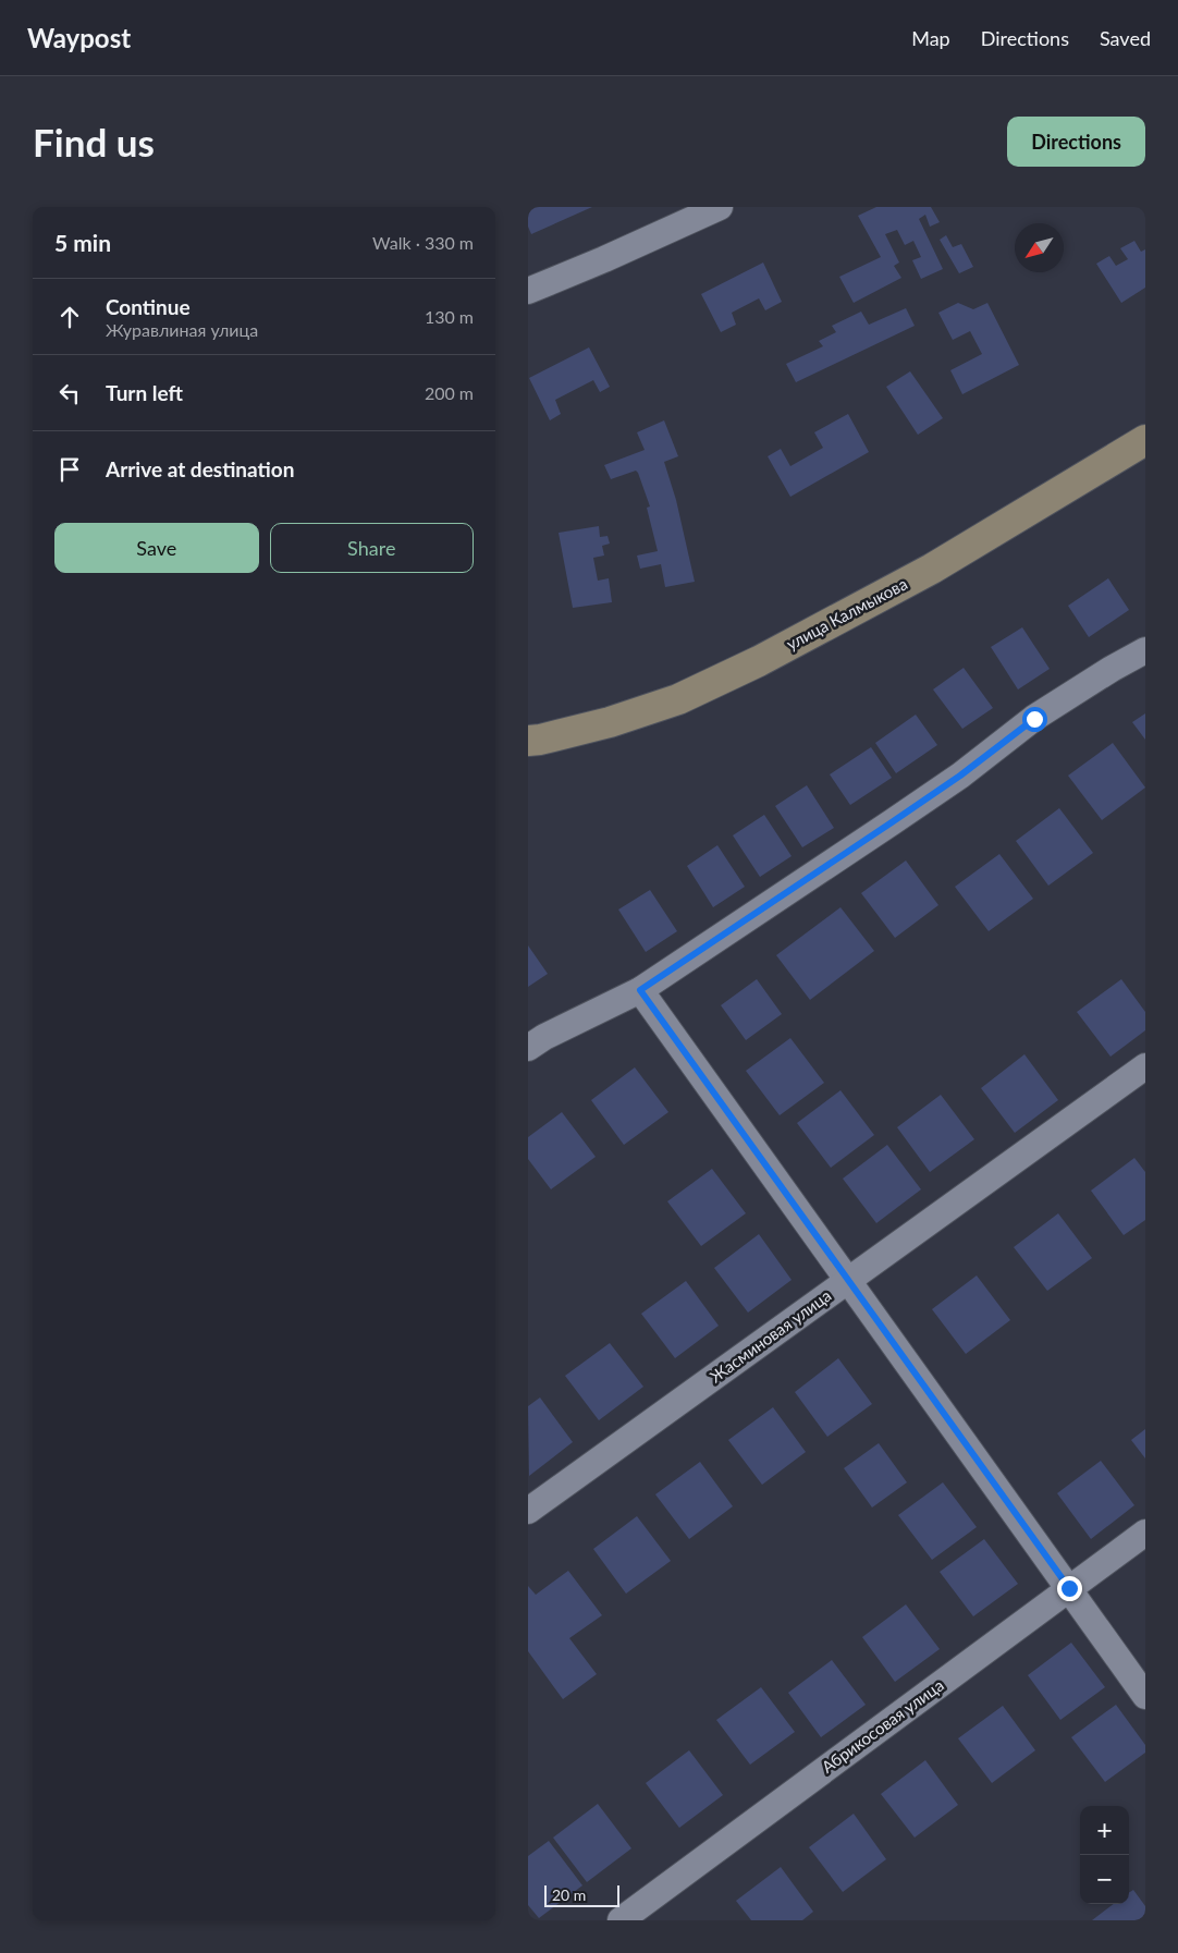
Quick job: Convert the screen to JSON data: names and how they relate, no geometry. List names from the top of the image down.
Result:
{
  "streets": {
    "main road": ["улица Калмыкова"],
    "street": ["Жасминовая улица", "Абрикосовая улица"]
  },
  "scale_bar": "20 m",
  "north": "bottom left",
  "page": {
    "header": "Waypost",
    "nav": ["Map", "Directions", "Saved"],
    "buttons": [
      "Directions",
      ["Save", "Share"]
    ],
    "title": "Find us",
    "heading": ["5 min", "Walk · 330 m"],
    "list": [
      ["Continue", "Журавлиная улица", "130 m"],
      ["Turn left", "200 m"],
      "Arrive at destination"
    ],
    "map_buttons": ["+", "−"],
    "scale": "20 m"
  }
}
